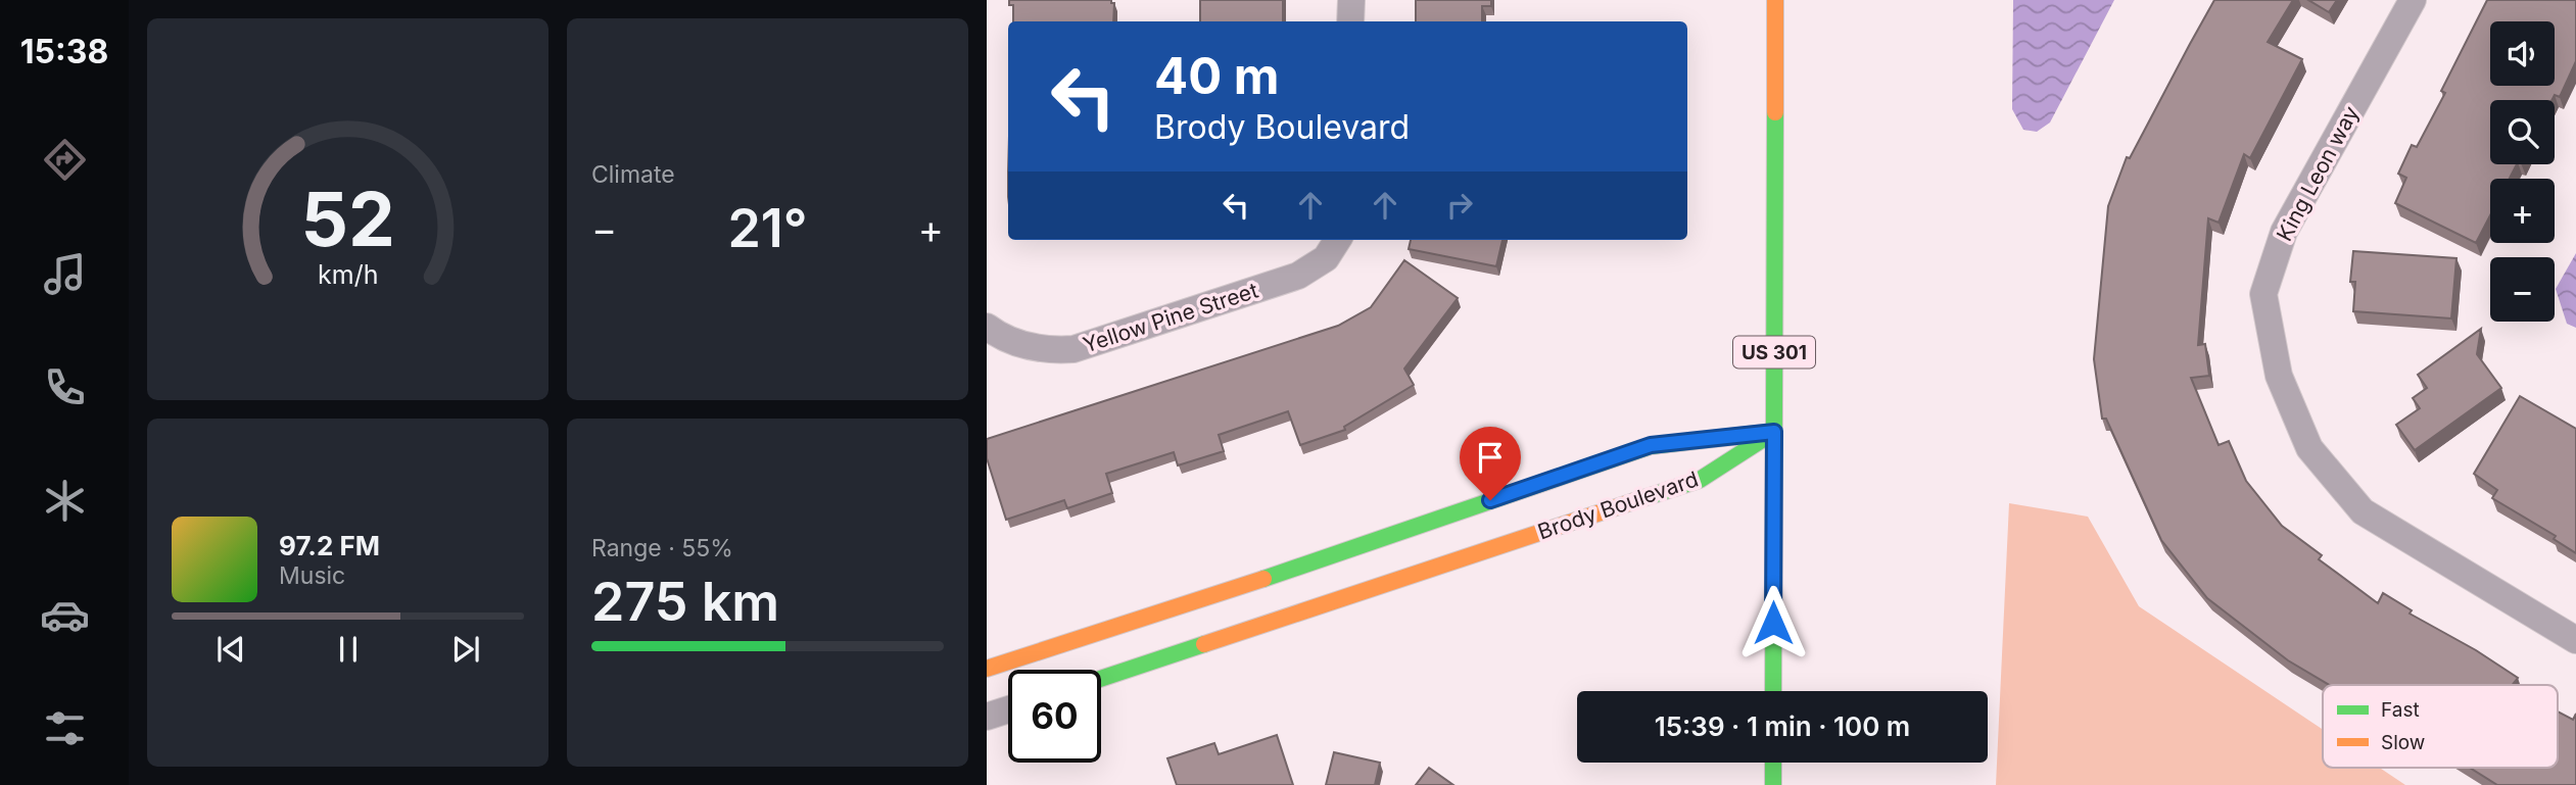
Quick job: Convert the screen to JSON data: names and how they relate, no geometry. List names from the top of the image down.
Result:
{
  "streets": {
    "street": [
      "King Leon way",
      "Yellow Pine Street",
      "US 301",
      "Brody Boulevard"
    ]
  },
  "crossings": [
    ["US 301", "Brody Boulevard"]
  ],
  "legend": ["Fast", "Slow"],
  "page": {
    "tabs": "15:38",
    "tile": [
      "Climate",
      ["Range · 55%", "275 km"]
    ],
    "map_buttons": ["+", "−"],
    "turn": ["40 m", "Brody Boulevard"],
    "heat": ["−", "21°", "+"],
    "song": ["97.2 FM", "Music"],
    "limit": "60",
    "trip": "15:39 · 1 min · 100 m",
    "gauge": ["52", "km/h"]
  }
}
